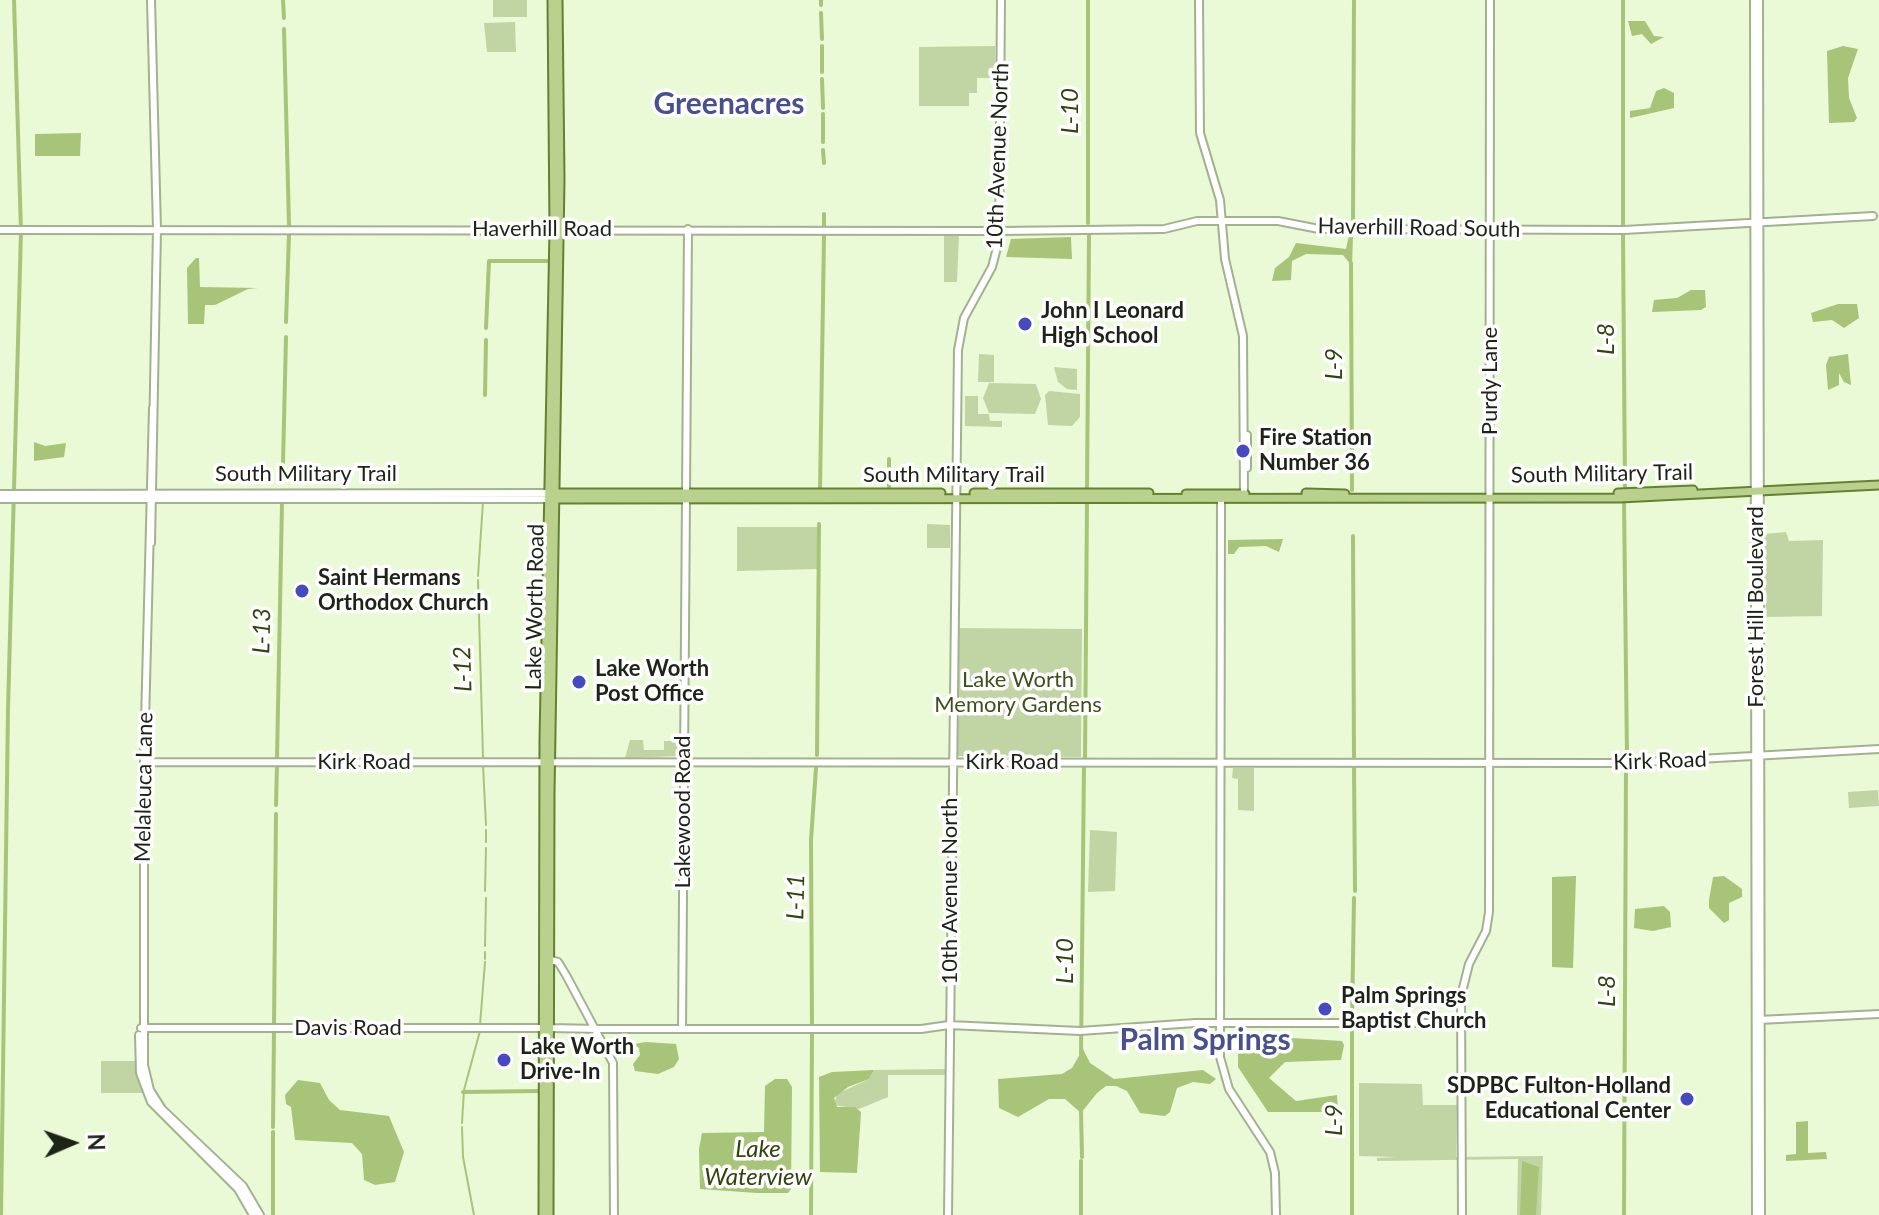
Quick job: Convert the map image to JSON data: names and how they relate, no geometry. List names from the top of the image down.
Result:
{
  "streets": {
    "main road": ["South Military Trail", "Lake Worth Road"],
    "street": [
      "10th Avenue North",
      "Haverhill Road South",
      "Haverhill Road",
      "Purdy Lane",
      "Forest Hill Boulevard",
      "Kirk Road",
      "Melaleuca Lane",
      "Lakewood Road",
      "Davis Road"
    ]
  },
  "crossings": [
    ["10th Avenue North", "Haverhill Road"],
    ["10th Avenue North", "South Military Trail"],
    ["10th Avenue North", "Kirk Road"],
    ["10th Avenue North", "Davis Road"],
    ["Haverhill Road South", "Haverhill Road"],
    ["Haverhill Road South", "Purdy Lane"],
    ["Haverhill Road South", "Forest Hill Boulevard"],
    ["Haverhill Road", "Lake Worth Road"],
    ["Haverhill Road", "Melaleuca Lane"],
    ["Haverhill Road", "Lakewood Road"],
    ["Purdy Lane", "South Military Trail"],
    ["Purdy Lane", "Kirk Road"],
    ["Purdy Lane", "Davis Road"],
    ["South Military Trail", "Lake Worth Road"],
    ["South Military Trail", "Forest Hill Boulevard"],
    ["South Military Trail", "Melaleuca Lane"],
    ["South Military Trail", "Lakewood Road"],
    ["Lake Worth Road", "Kirk Road"],
    ["Lake Worth Road", "Davis Road"],
    ["Forest Hill Boulevard", "Kirk Road"],
    ["Kirk Road", "Melaleuca Lane"],
    ["Kirk Road", "Lakewood Road"],
    ["Melaleuca Lane", "Davis Road"],
    ["Lakewood Road", "Davis Road"]
  ],
  "districts": ["Greenacres", "Palm Springs"],
  "water": [
    "L-10",
    "L-8",
    "L-9",
    "L-13",
    "L-12",
    "L-11",
    "Lake Waterview"
  ],
  "parks": ["Lake Worth Memory Gardens"],
  "places": [
    "John I Leonard High School",
    "Fire Station Number 36",
    "Saint Hermans Orthodox Church",
    "Lake Worth Post Office",
    "Palm Springs Baptist Church",
    "Lake Worth Drive-In",
    "SDPBC Fulton-Holland Educational Center"
  ],
  "north": "right"
}
